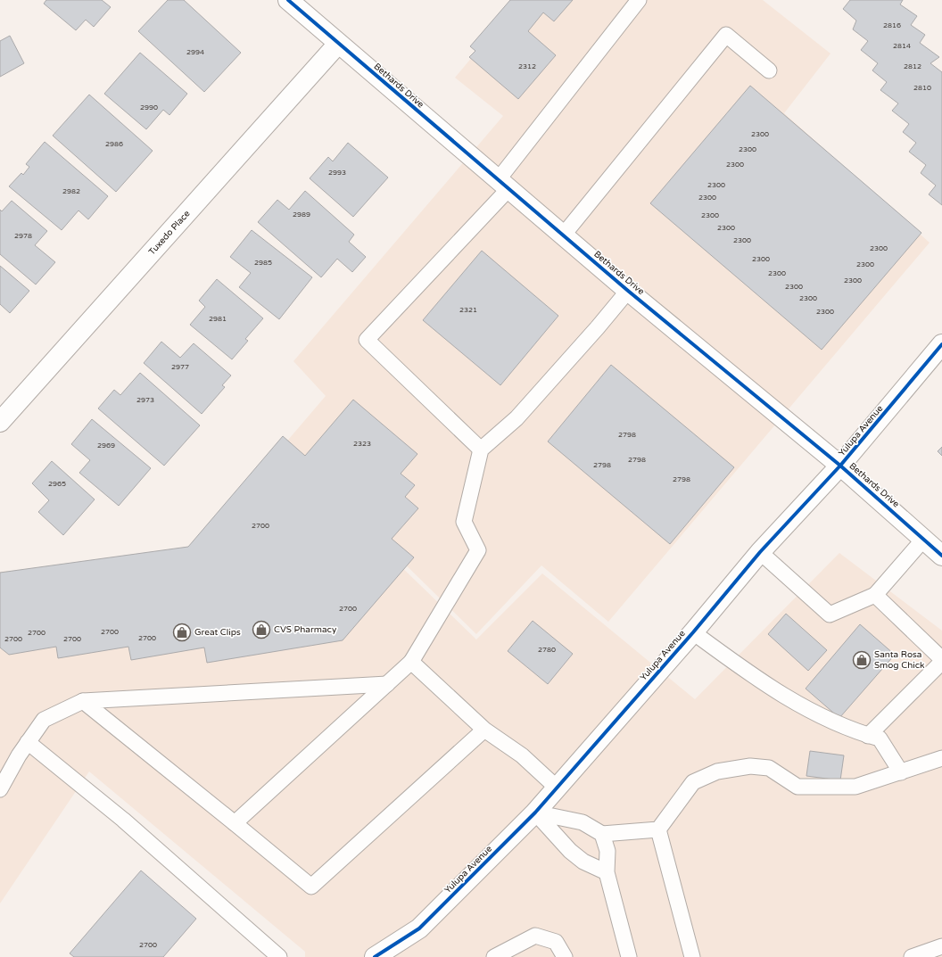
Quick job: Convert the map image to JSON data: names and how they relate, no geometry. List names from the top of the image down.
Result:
{
  "streets": {
    "street": ["Bethards Drive", "Tuxedo Place", "Yulupa Avenue"]
  },
  "crossings": [
    ["Bethards Drive", "Tuxedo Place"],
    ["Bethards Drive", "Yulupa Avenue"]
  ],
  "places": {
    "shop": ["CVS Pharmacy", "Great Clips", "Santa Rosa Smog Chick"]
  },
  "house_numbers": [
    "2816",
    "2814",
    "2994",
    "2312",
    "2812",
    "2810",
    "2990",
    "2300",
    "2986",
    "2300",
    "2300",
    "2993",
    "2300",
    "2982",
    "2300",
    "2989",
    "2300",
    "2300",
    "2978",
    "2300",
    "2300",
    "2300",
    "2985",
    "2300",
    "2300",
    "2300",
    "2300",
    "2300",
    "2321",
    "2300",
    "2981",
    "2977",
    "2973",
    "2798",
    "2323",
    "2969",
    "2798",
    "2798",
    "2798",
    "2965",
    "2700",
    "2700",
    "2700",
    "2700",
    "2700",
    "2700",
    "2700",
    "2780",
    "2700"
  ]
}
